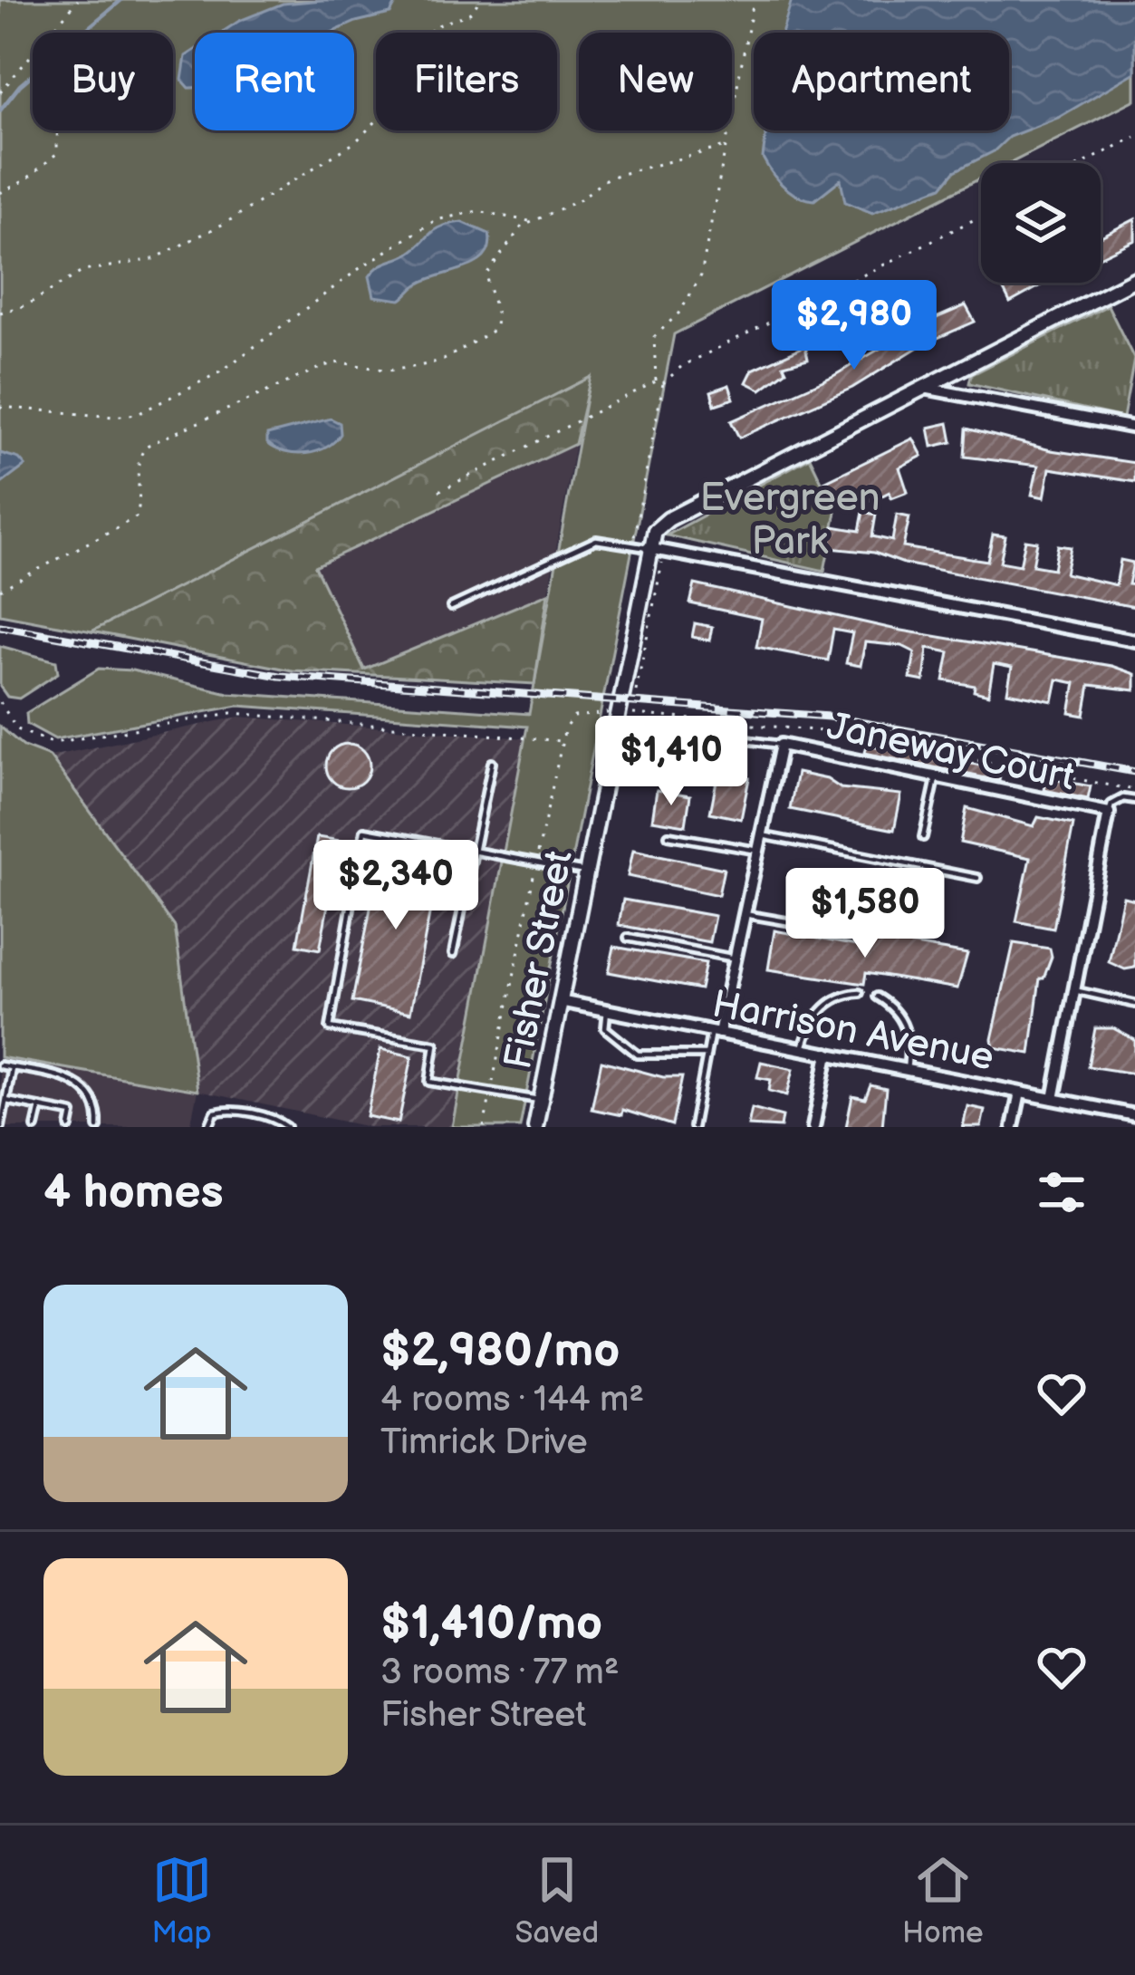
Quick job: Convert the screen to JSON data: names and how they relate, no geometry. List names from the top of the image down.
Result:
{
  "streets": {
    "street": ["Janeway Court", "Fisher Street", "Harrison Avenue"]
  },
  "crossings": [
    ["Fisher Street", "Harrison Avenue"]
  ],
  "parks": ["Evergreen Park"],
  "page": {
    "chip": [
      "Buy",
      "Rent",
      "Filters",
      "New",
      "Apartment"
    ],
    "price": [
      "$2,980",
      "$1,410",
      "$2,340",
      "$1,580"
    ],
    "heading": "4 homes",
    "list": [
      {
        "name": "$2,980/mo",
        "note": "4 rooms · 144 m² · Timrick Drive"
      },
      {
        "name": "$1,410/mo",
        "note": "3 rooms · 77 m² · Fisher Street"
      }
    ],
    "tabs": ["Map", "Saved", "Home"]
  }
}
